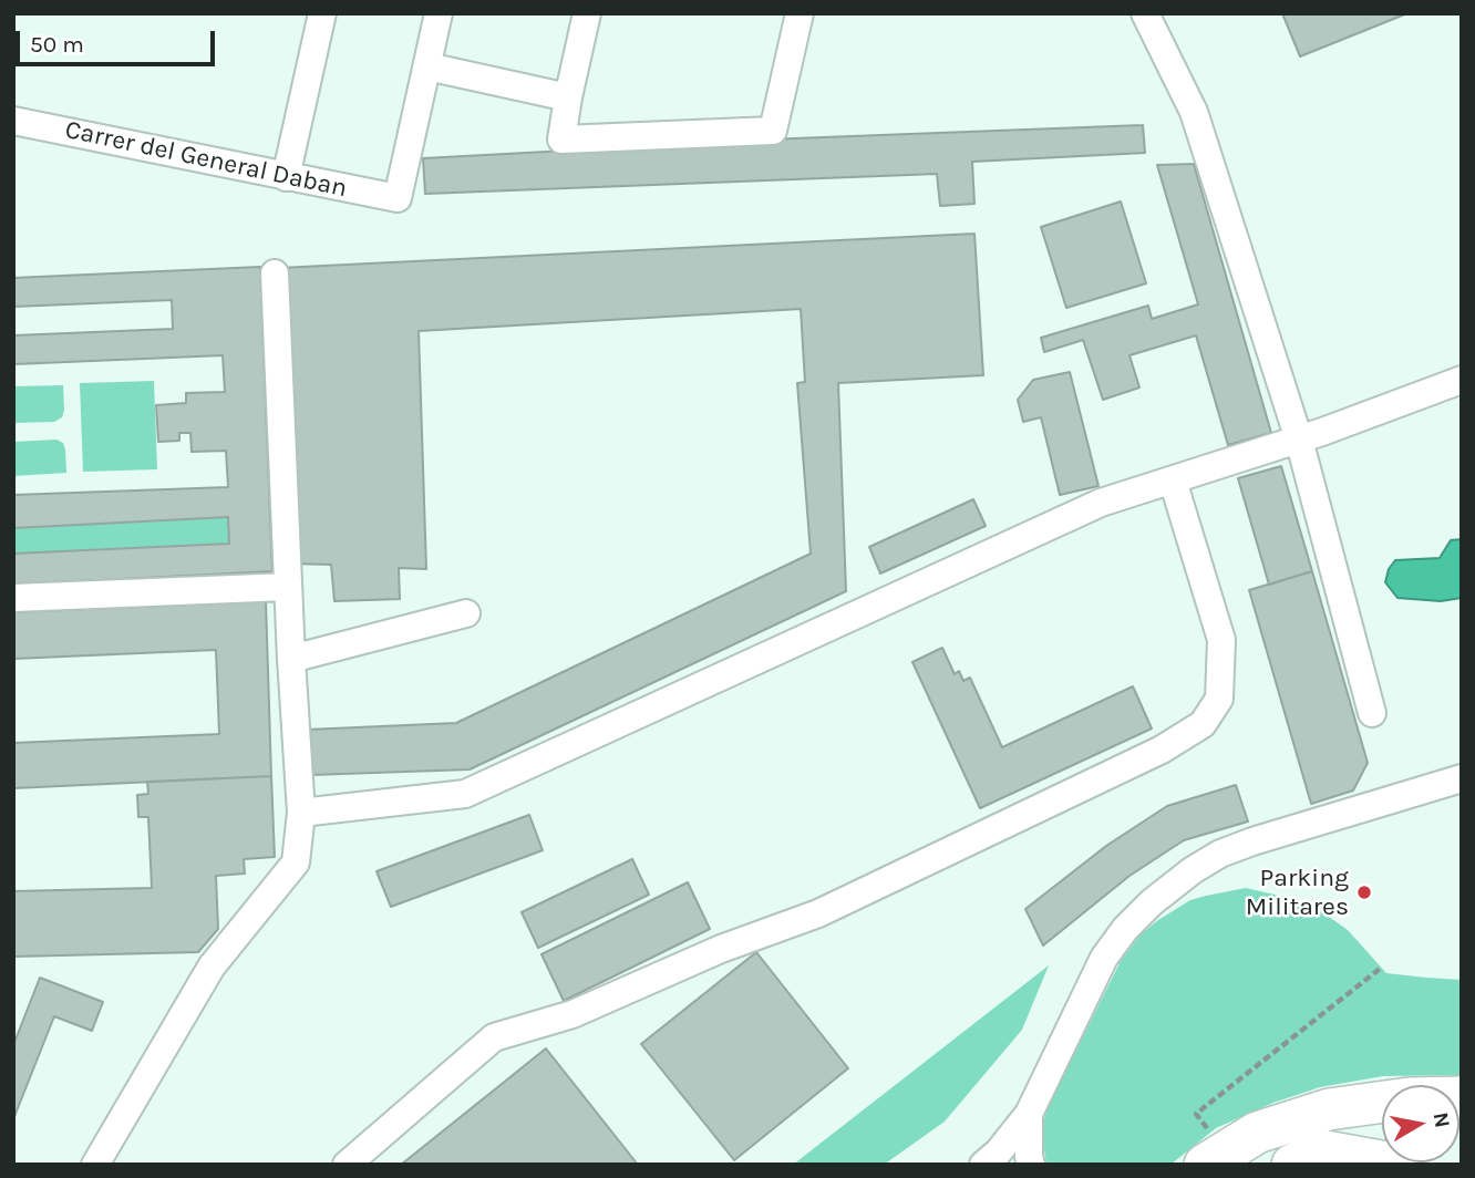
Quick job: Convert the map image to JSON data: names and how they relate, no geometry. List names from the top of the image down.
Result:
{
  "streets": {
    "street": ["Carrer del General Daban"]
  },
  "places": ["Parking Militares"],
  "scale_bar": "50 m",
  "north": "right"
}
